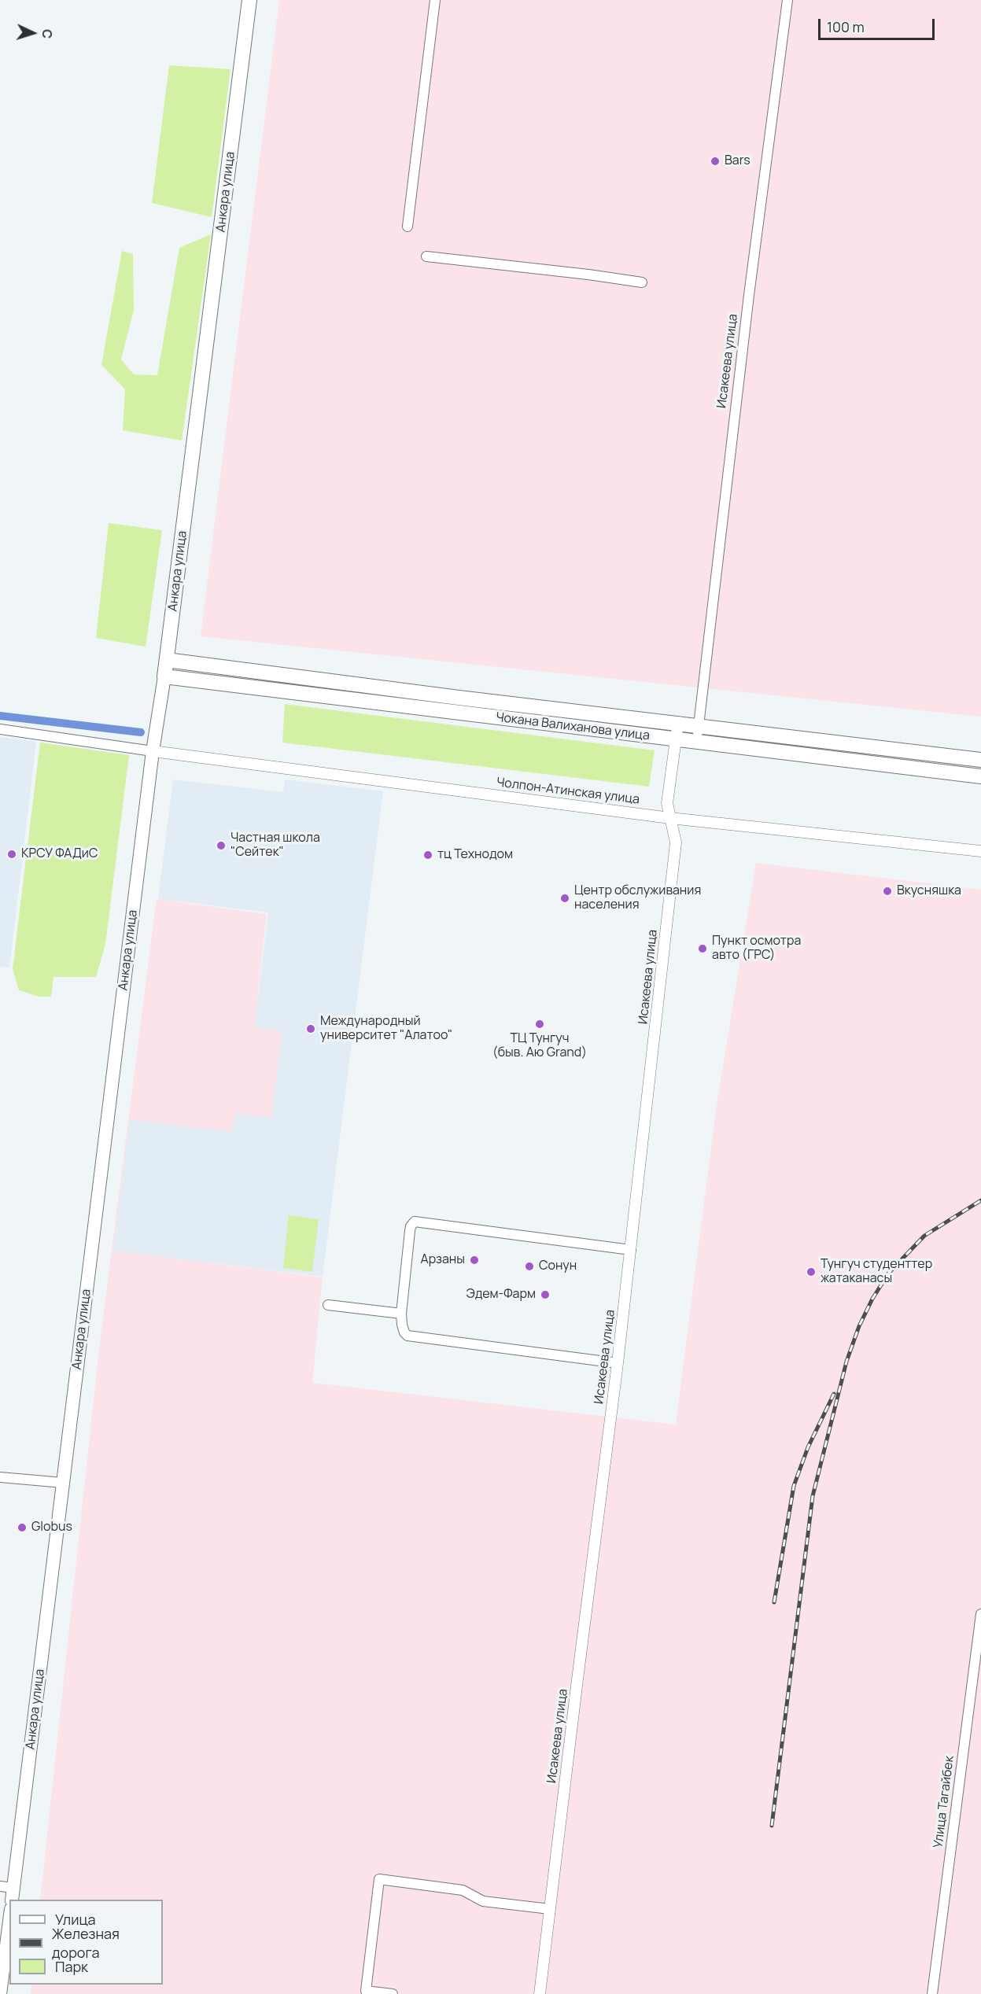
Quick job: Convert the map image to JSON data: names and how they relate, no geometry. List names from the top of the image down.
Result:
{
  "streets": {
    "main road": ["Анкара улица", "Чокана Валиханова улица"],
    "street": ["Исакеева улица", "Чолпон-Атинская улица", "Улица Тагайбек"]
  },
  "crossings": [
    ["Анкара улица", "Чокана Валиханова улица"],
    ["Анкара улица", "Чолпон-Атинская улица"],
    ["Исакеева улица", "Чокана Валиханова улица"],
    ["Исакеева улица", "Чолпон-Атинская улица"]
  ],
  "places": [
    "Bars",
    "Частная школа \"Сейтек\"",
    "КРСУ ФАДиС",
    "тц Технодом",
    "Вкусняшка",
    "Центр обслуживания населения",
    "Пункт осмотра авто (ГРС)",
    "ТЦ Тунгуч (быв. Аю Grand)",
    "Международный университет \"Алатоо\"",
    "Арзаны",
    "Сонун",
    "Тунгуч студенттер жатаканасы",
    "Эдем-Фарм",
    "Globus"
  ],
  "legend": ["Улица", "Железная дорога", "Парк"],
  "scale_bar": "100 m",
  "north": "right"
}
